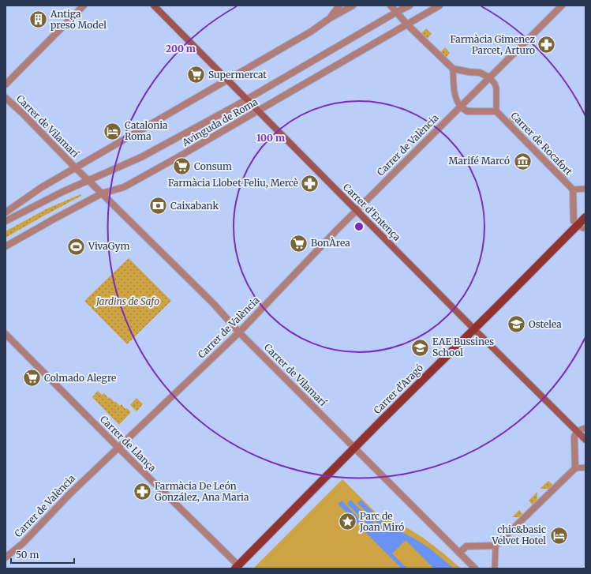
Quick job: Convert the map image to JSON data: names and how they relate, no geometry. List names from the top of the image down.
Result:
{
  "streets": {
    "main road": ["Carrer d'Entença", "Carrer d'Aragó"],
    "street": [
      "Avinguda de Roma",
      "Carrer de Vilamarí",
      "Carrer de Rocafort",
      "Carrer de València",
      "Carrer de Llança"
    ]
  },
  "crossings": [
    ["Avinguda de Roma", "Carrer de Vilamarí"],
    ["Avinguda de Roma", "Carrer d'Entença"],
    ["Carrer de Vilamarí", "Carrer de València"],
    ["Carrer de Vilamarí", "Carrer d'Aragó"],
    ["Carrer de Rocafort", "Carrer de València"],
    ["Carrer de Rocafort", "Carrer d'Aragó"],
    ["Carrer de València", "Carrer d'Entença"],
    ["Carrer de València", "Carrer de Llança"],
    ["Carrer d'Entença", "Carrer d'Aragó"],
    ["Carrer d'Aragó", "Carrer de Llança"]
  ],
  "parks": ["Jardins de Safo"],
  "places": {
    "building": ["Antiga presó Model"],
    "pharmacy": ["Farmàcia Gimenez Parcet, Arturo", "Farmàcia Llobet Feliu, Mercè", "Farmàcia De León González, Ana Maria"],
    "supermarket": [
      "Supermercat",
      "Consum",
      "BonÀrea",
      "Colmado Alegre"
    ],
    "hotel": ["Catalonia Roma", "chic&basic Velvet Hotel"],
    "museum": ["Marifé Marcó"],
    "bank": ["Caixabank"],
    "sports": ["VivaGym"],
    "school or university": ["Ostelea", "EAE Bussines School"],
    "place": ["Parc de Joan Miró"]
  },
  "scale_bar": "50 m",
  "rings": ["200 m", "100 m"]
}
